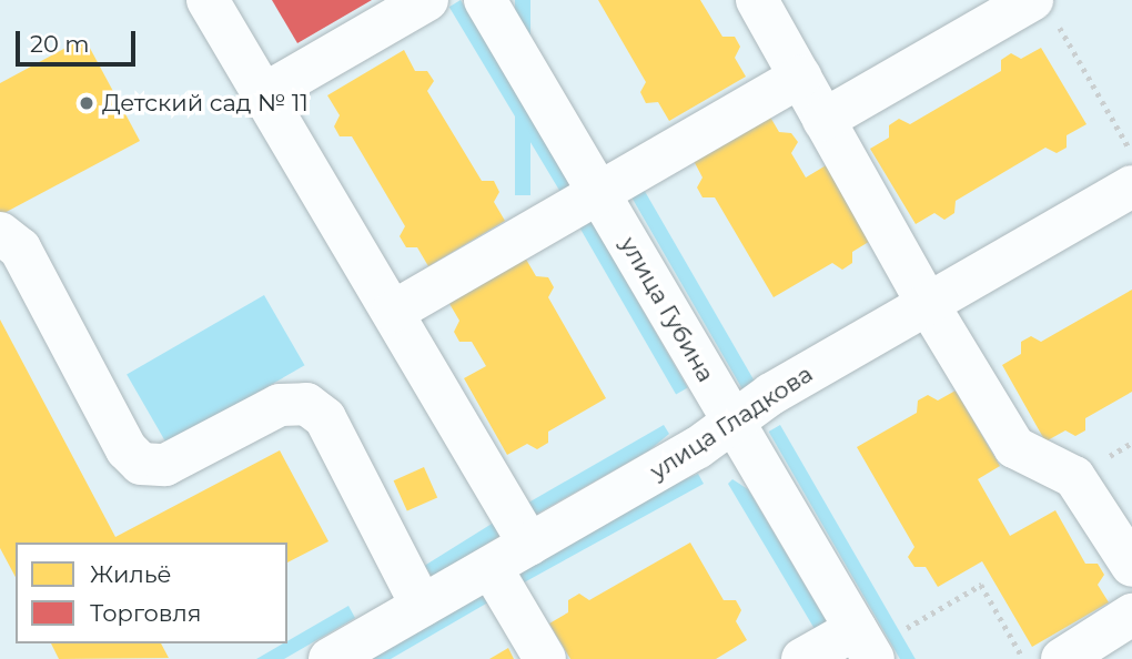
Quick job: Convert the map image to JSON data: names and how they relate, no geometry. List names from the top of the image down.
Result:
{
  "streets": {
    "street": ["улица Губина", "улица Гладкова"]
  },
  "crossings": [
    ["улица Губина", "улица Гладкова"]
  ],
  "places": ["Детский сад № 11"],
  "legend": ["Жильё", "Торговля"],
  "scale_bar": "20 m"
}
